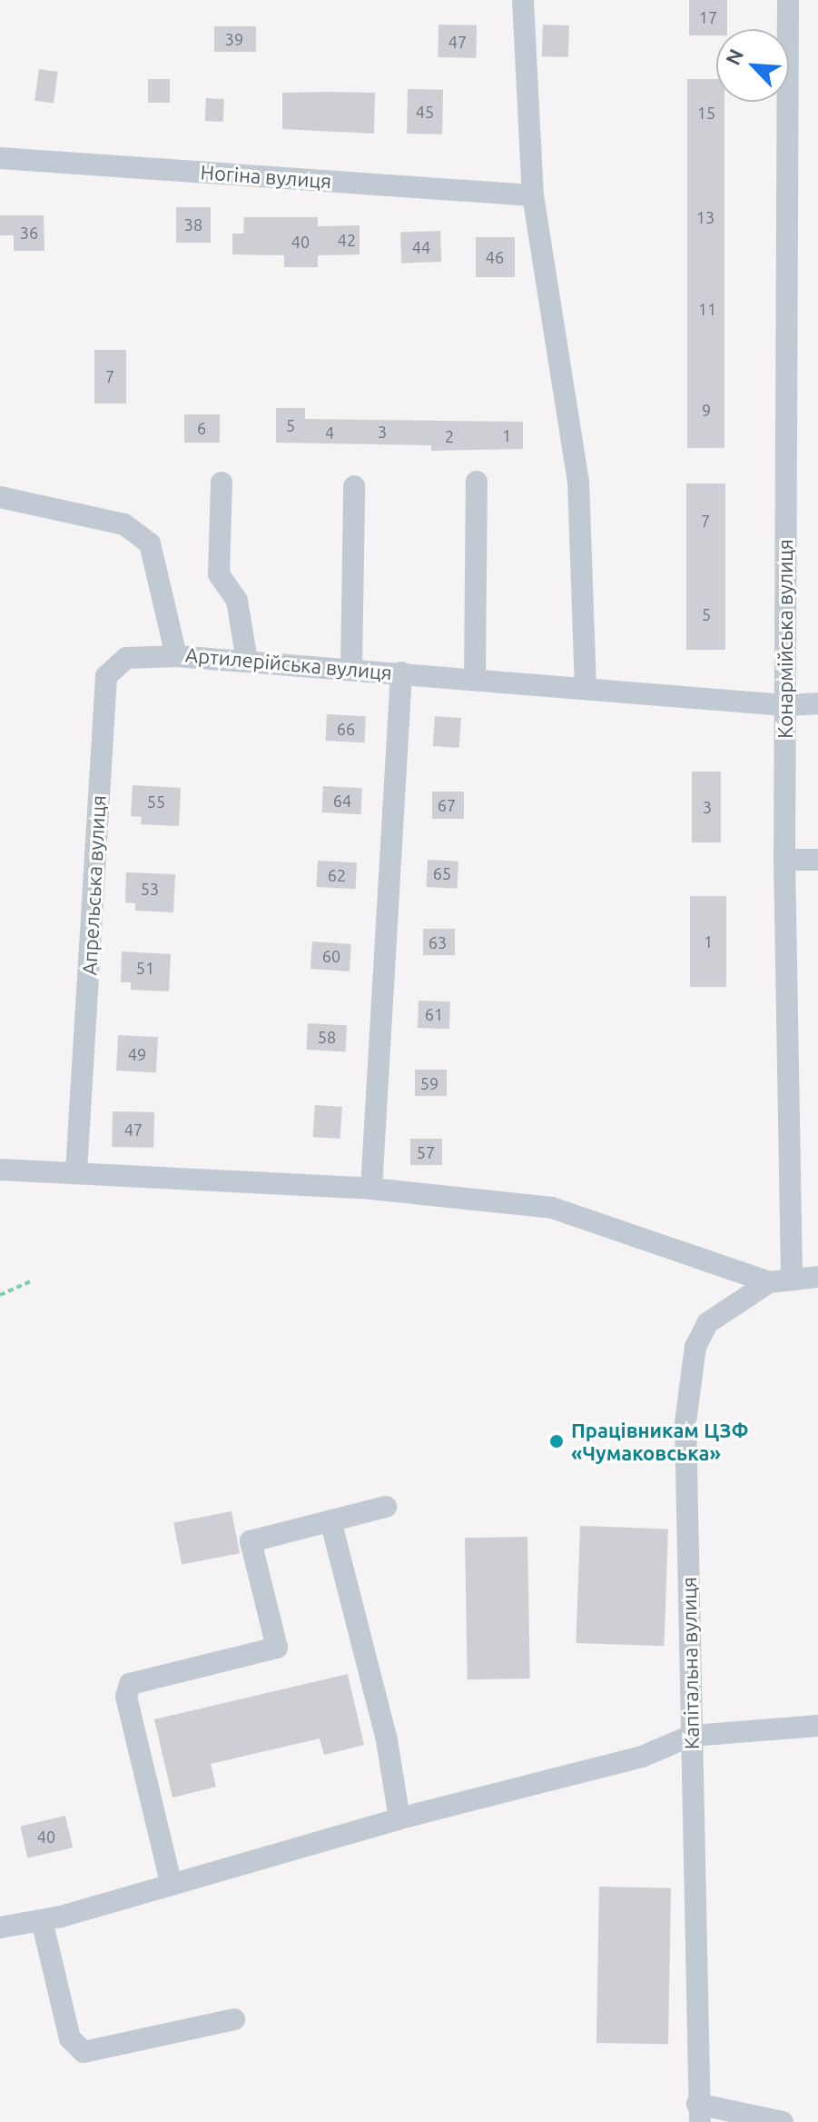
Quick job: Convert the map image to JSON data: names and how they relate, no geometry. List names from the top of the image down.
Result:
{
  "streets": {
    "street": [
      "Ногіна вулиця",
      "Конармійська вулиця",
      "Артилерійська вулиця",
      "Апрельська вулиця",
      "Капітальна вулиця"
    ]
  },
  "crossings": [
    ["Конармійська вулиця", "Артилерійська вулиця"],
    ["Конармійська вулиця", "Капітальна вулиця"],
    ["Артилерійська вулиця", "Апрельська вулиця"]
  ],
  "places": ["Працівникам ЦЗФ «Чумаковська»"],
  "house_numbers": [
    "17",
    "39",
    "47",
    "45",
    "15",
    "13",
    "38",
    "36",
    "42",
    "40",
    "44",
    "46",
    "11",
    "7",
    "9",
    "5",
    "6",
    "3",
    "4",
    "1",
    "2",
    "7",
    "5",
    "66",
    "64",
    "55",
    "67",
    "3",
    "65",
    "62",
    "53",
    "1",
    "63",
    "60",
    "51",
    "61",
    "58",
    "49",
    "59",
    "47",
    "57",
    "40"
  ],
  "north": "top left"
}
